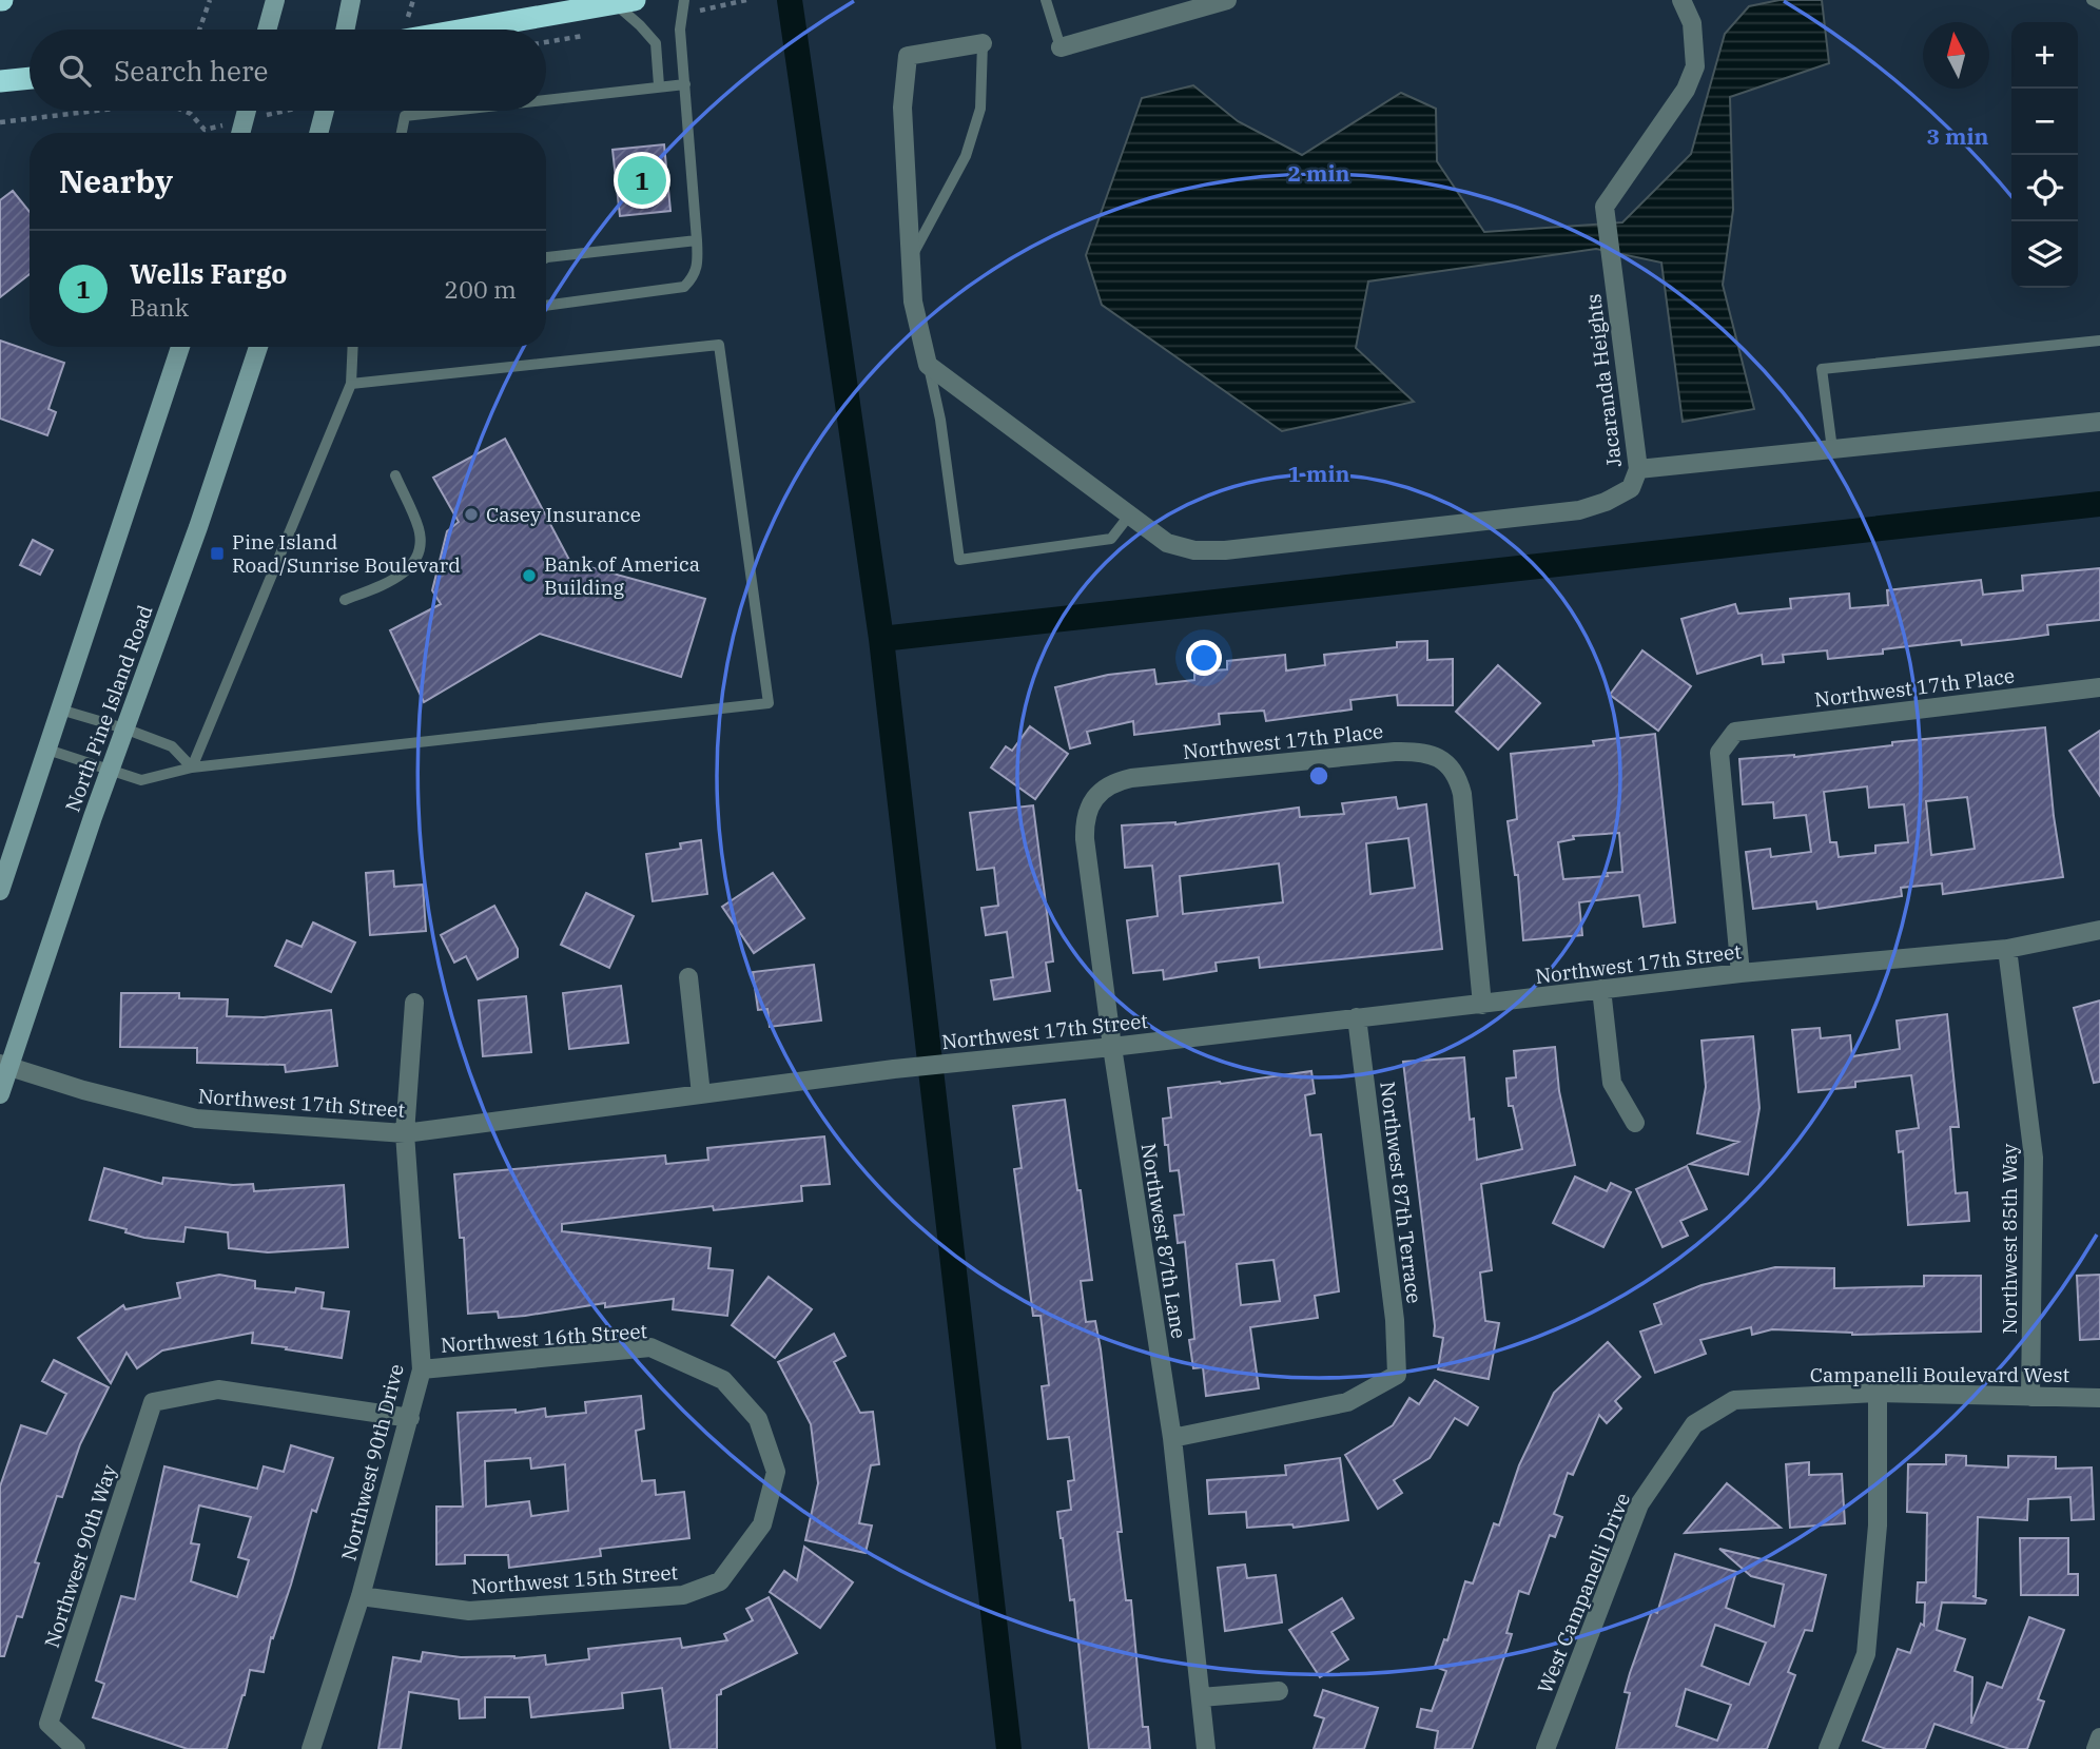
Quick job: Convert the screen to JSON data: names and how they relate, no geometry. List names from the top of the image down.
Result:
{
  "streets": {
    "main road": ["North Pine Island Road"],
    "street": [
      "Jacaranda Heights",
      "Northwest 17th Place",
      "Northwest 17th Street",
      "Northwest 87th Terrace",
      "Northwest 85th Way",
      "Northwest 87th Lane",
      "Northwest 16th Street",
      "Campanelli Boulevard West",
      "Northwest 90th Drive",
      "Northwest 90th Way",
      "Northwest 15th Street",
      "West Campanelli Drive"
    ]
  },
  "crossings": [
    ["Northwest 17th Place", "Northwest 17th Street"],
    ["Northwest 17th Place", "Northwest 87th Lane"],
    ["North Pine Island Road", "Northwest 17th Street"],
    ["Northwest 17th Street", "Northwest 87th Terrace"],
    ["Northwest 17th Street", "Northwest 85th Way"],
    ["Northwest 17th Street", "Northwest 87th Lane"],
    ["Northwest 17th Street", "Northwest 90th Drive"],
    ["Northwest 87th Terrace", "Northwest 87th Lane"],
    ["Northwest 85th Way", "Campanelli Boulevard West"],
    ["Northwest 16th Street", "Northwest 90th Drive"],
    ["Northwest 16th Street", "Northwest 15th Street"],
    ["Campanelli Boulevard West", "West Campanelli Drive"],
    ["Northwest 90th Drive", "Northwest 90th Way"],
    ["Northwest 90th Drive", "Northwest 15th Street"]
  ],
  "places": {
    "other": ["Casey Insurance", "Bank of America Building"],
    "transit": ["Pine Island Road/Sunrise Boulevard"]
  },
  "north": "top",
  "page": {
    "map_buttons": ["+", "−"],
    "search": "Search here",
    "heading": "Nearby",
    "pins": "1",
    "list": [
      {
        "mark": "1",
        "name": "Wells Fargo",
        "note": "Bank",
        "value": "200 m"
      }
    ]
  },
  "rings": ["3 min", "2 min", "1 min"]
}
